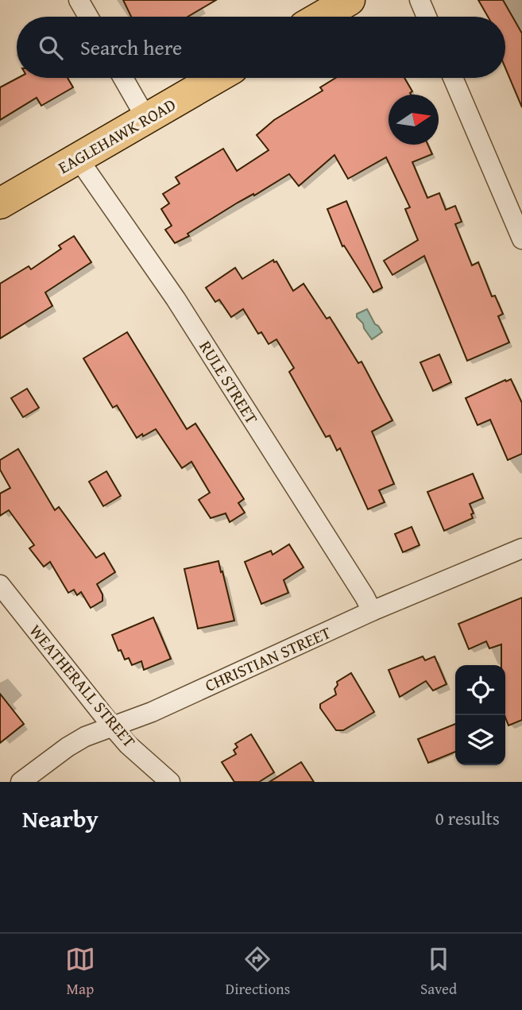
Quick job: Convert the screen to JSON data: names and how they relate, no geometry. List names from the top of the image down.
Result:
{
  "streets": {
    "main road": ["EAGLEHAWK ROAD"],
    "street": ["RULE STREET", "CHRISTIAN STREET", "WEATHERALL STREET"]
  },
  "crossings": [
    ["EAGLEHAWK ROAD", "RULE STREET"],
    ["RULE STREET", "CHRISTIAN STREET"],
    ["CHRISTIAN STREET", "WEATHERALL STREET"]
  ],
  "north": "right",
  "page": {
    "search": "Search here",
    "heading": ["Nearby", "0 results"],
    "nav": ["Map", "Directions", "Saved"]
  }
}
